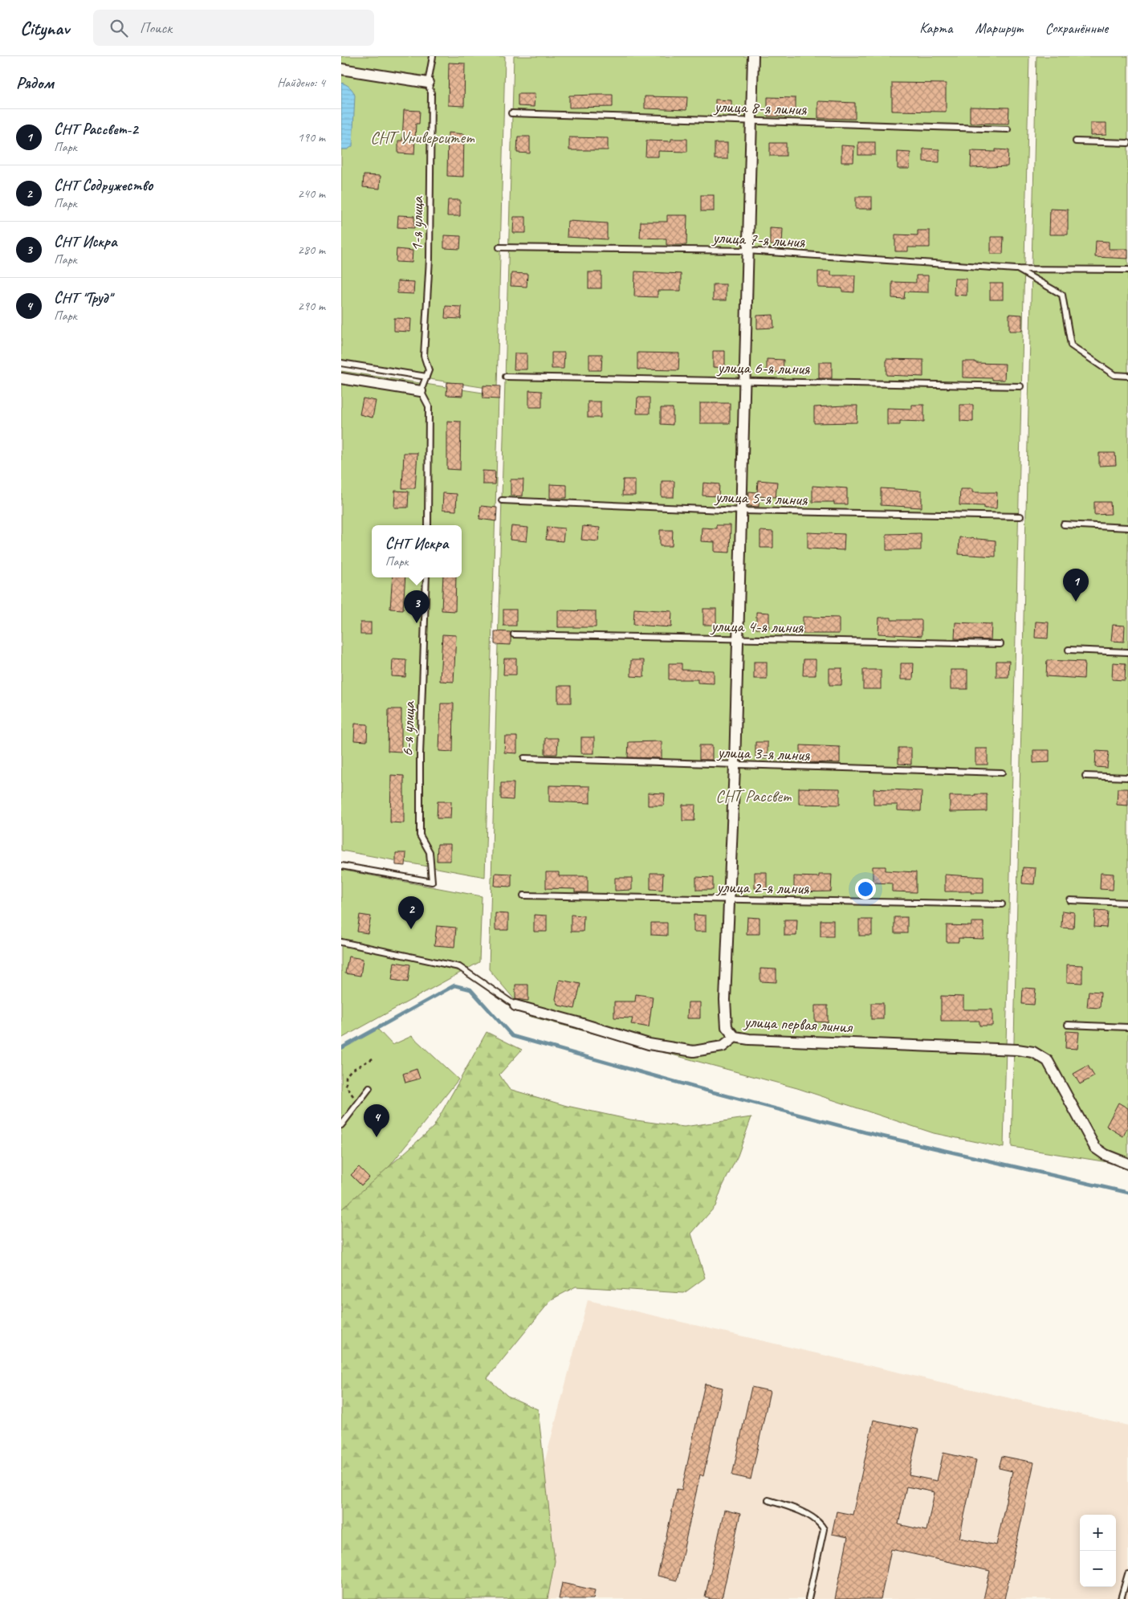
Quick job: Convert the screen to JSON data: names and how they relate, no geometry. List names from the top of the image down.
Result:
{
  "streets": {
    "street": ["улица первая линия"],
    "lane": [
      "улица 8-я линия",
      "1-я улица",
      "улица 7-я линия",
      "улица 6-я линия",
      "улица 5-я линия",
      "улица 4-я линия",
      "6-я улица",
      "улица 3-я линия",
      "улица 2-я линия"
    ]
  },
  "parks": ["СНТ Университет", "СНТ Рассвет"],
  "page": {
    "header": "Citynav",
    "search": "Поиск",
    "nav": ["Карта", "Маршрут", "Сохранённые"],
    "heading": ["Рядом", "Найдено: 4"],
    "list": [
      {
        "mark": "1",
        "name": "СНТ Рассвет-2",
        "note": "Парк",
        "value": "190 m"
      },
      {
        "mark": "2",
        "name": "СНТ Содружество",
        "note": "Парк",
        "value": "240 m"
      },
      {
        "mark": "3",
        "name": "СНТ Искра",
        "note": "Парк",
        "value": "280 m"
      },
      {
        "mark": "4",
        "name": "СНТ \"Труд\"",
        "note": "Парк",
        "value": "290 m"
      }
    ],
    "popup": ["СНТ Искра", "Парк"],
    "pins": [
      "1",
      "3",
      "2",
      "4"
    ],
    "map_buttons": ["+", "−"]
  }
}
